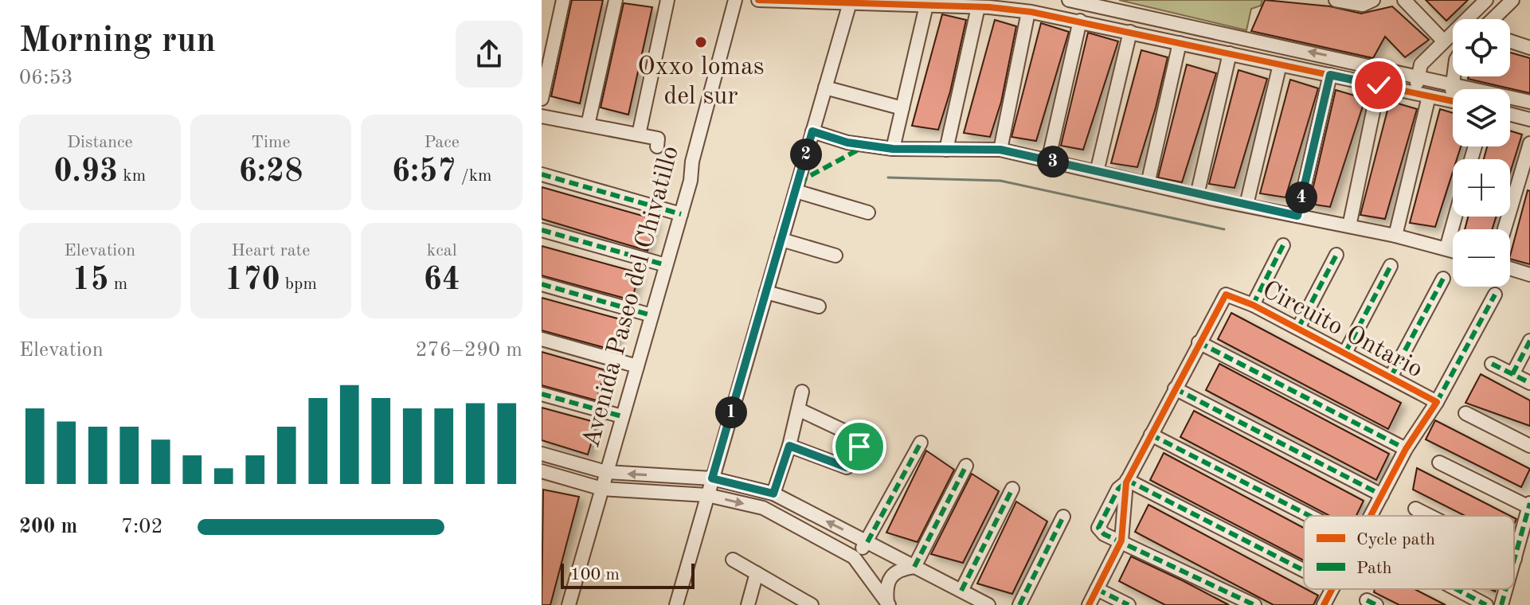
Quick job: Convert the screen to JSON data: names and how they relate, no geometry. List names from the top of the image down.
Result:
{
  "streets": {
    "street": ["Avenida Paseo del Chivatillo", "Circuito Ontario"]
  },
  "places": ["Oxxo lomas del sur"],
  "legend": ["Cycle path", "Path"],
  "scale_bar": "100 m",
  "page": {
    "heading": ["Morning run", "06:53"],
    "map_buttons": ["+", "−"],
    "stats": [
      ["Distance", "0.93 km"],
      ["Time", "6:28"],
      ["Pace", "6:57 /km"],
      ["Elevation", "15 m"],
      ["Heart rate", "170 bpm"],
      ["kcal", "64"]
    ],
    "pins": [
      "2",
      "3",
      "4",
      "1"
    ],
    "chart": ["Elevation", "276–290 m"],
    "list": [
      {
        "name": "200 m",
        "note": "7:02"
      }
    ],
    "scale": "100 m"
  }
}
